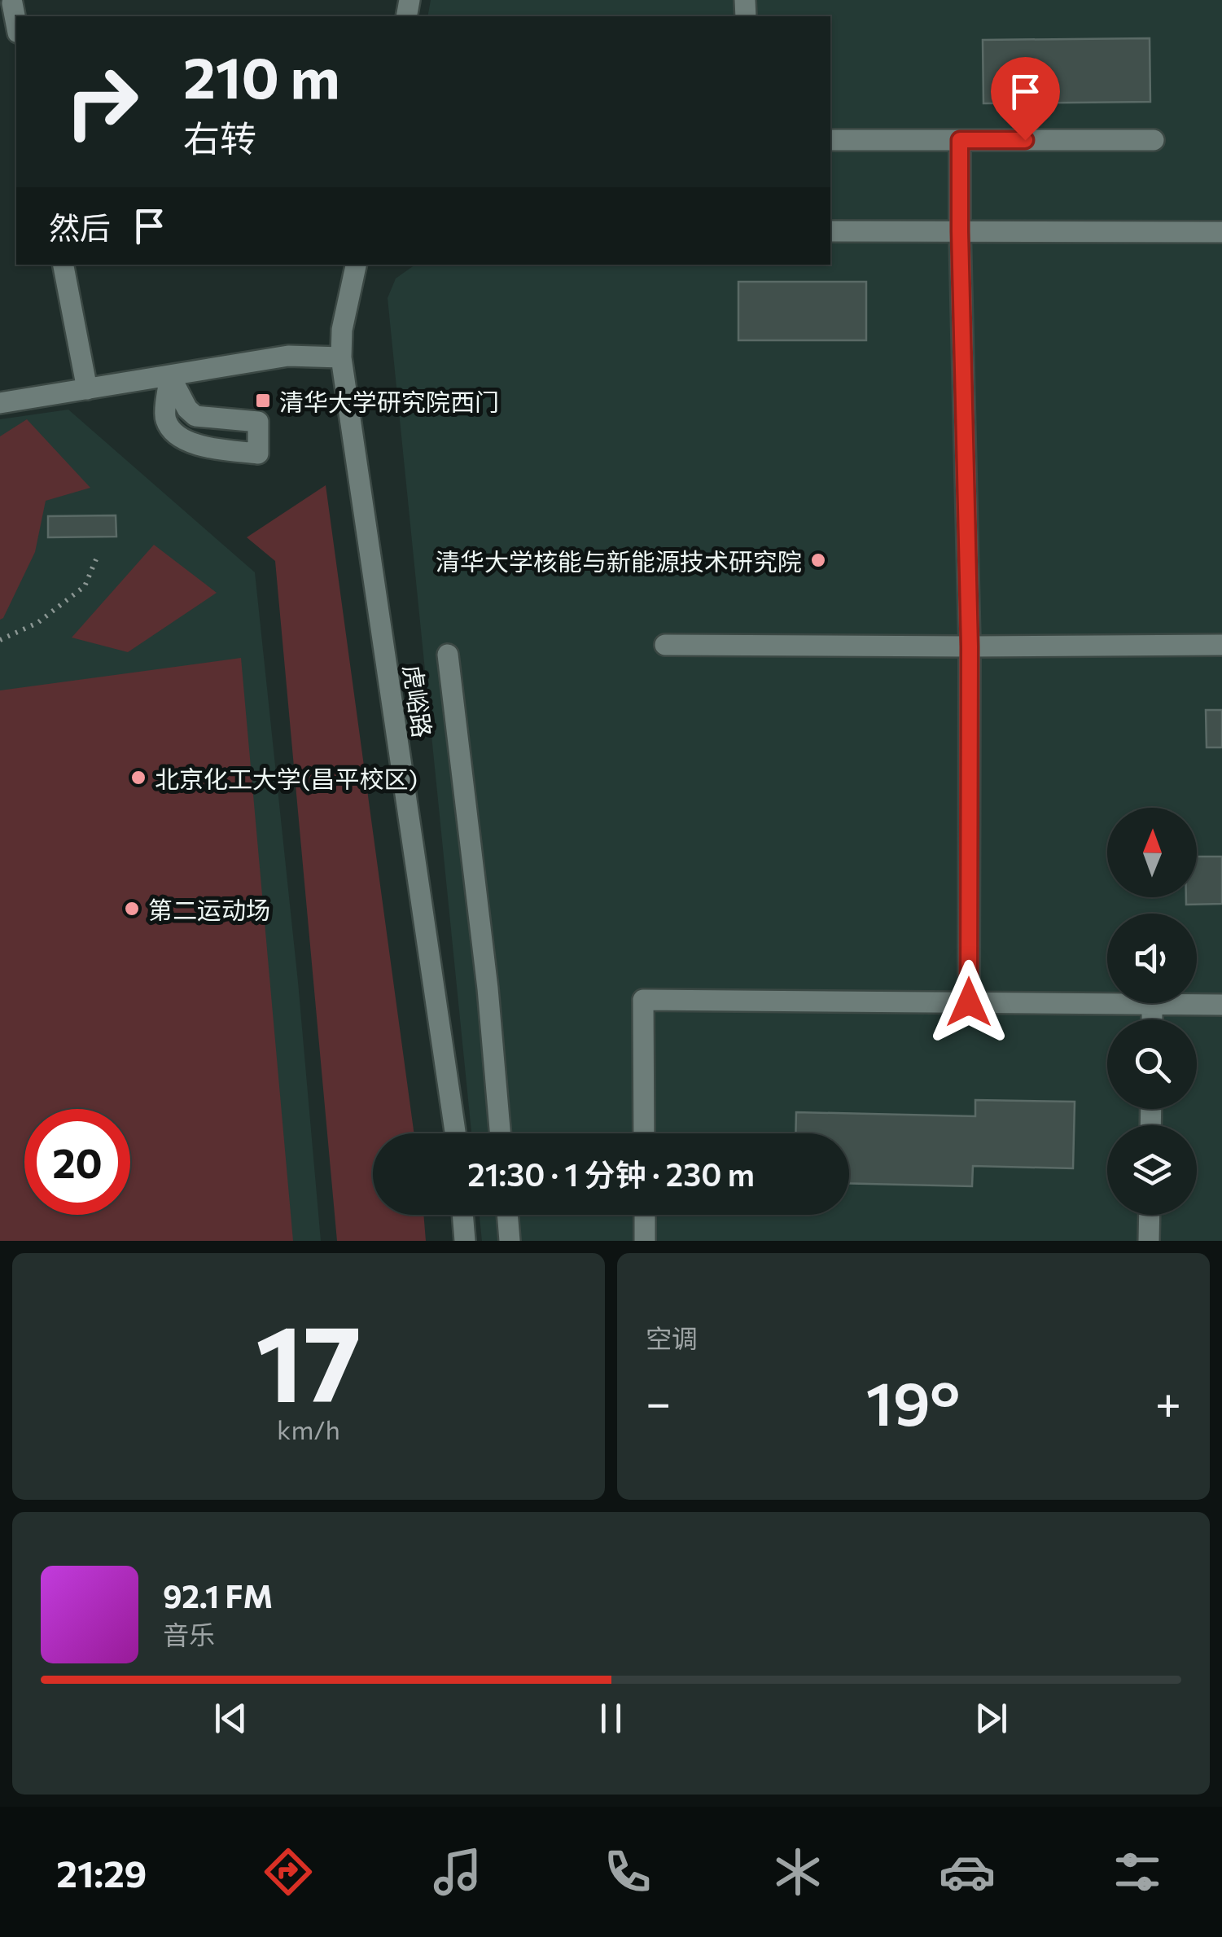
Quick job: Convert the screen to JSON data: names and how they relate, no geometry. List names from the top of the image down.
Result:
{
  "streets": {
    "street": ["虎峪路"]
  },
  "places": {
    "transit": ["清华大学研究院西门"],
    "other": ["清华大学核能与新能源技术研究院", "北京化工大学(昌平校区)", "第二运动场"]
  },
  "north": "top",
  "page": {
    "turn": ["210 m", "右转"],
    "then": "然后",
    "limit": "20",
    "trip": "21:30 · 1 分钟 · 230 m",
    "tile": [
      ["17", "km/h"],
      "空调"
    ],
    "heat": ["−", "19°", "+"],
    "song": ["92.1 FM", "音乐"],
    "tabs": "21:29"
  }
}
